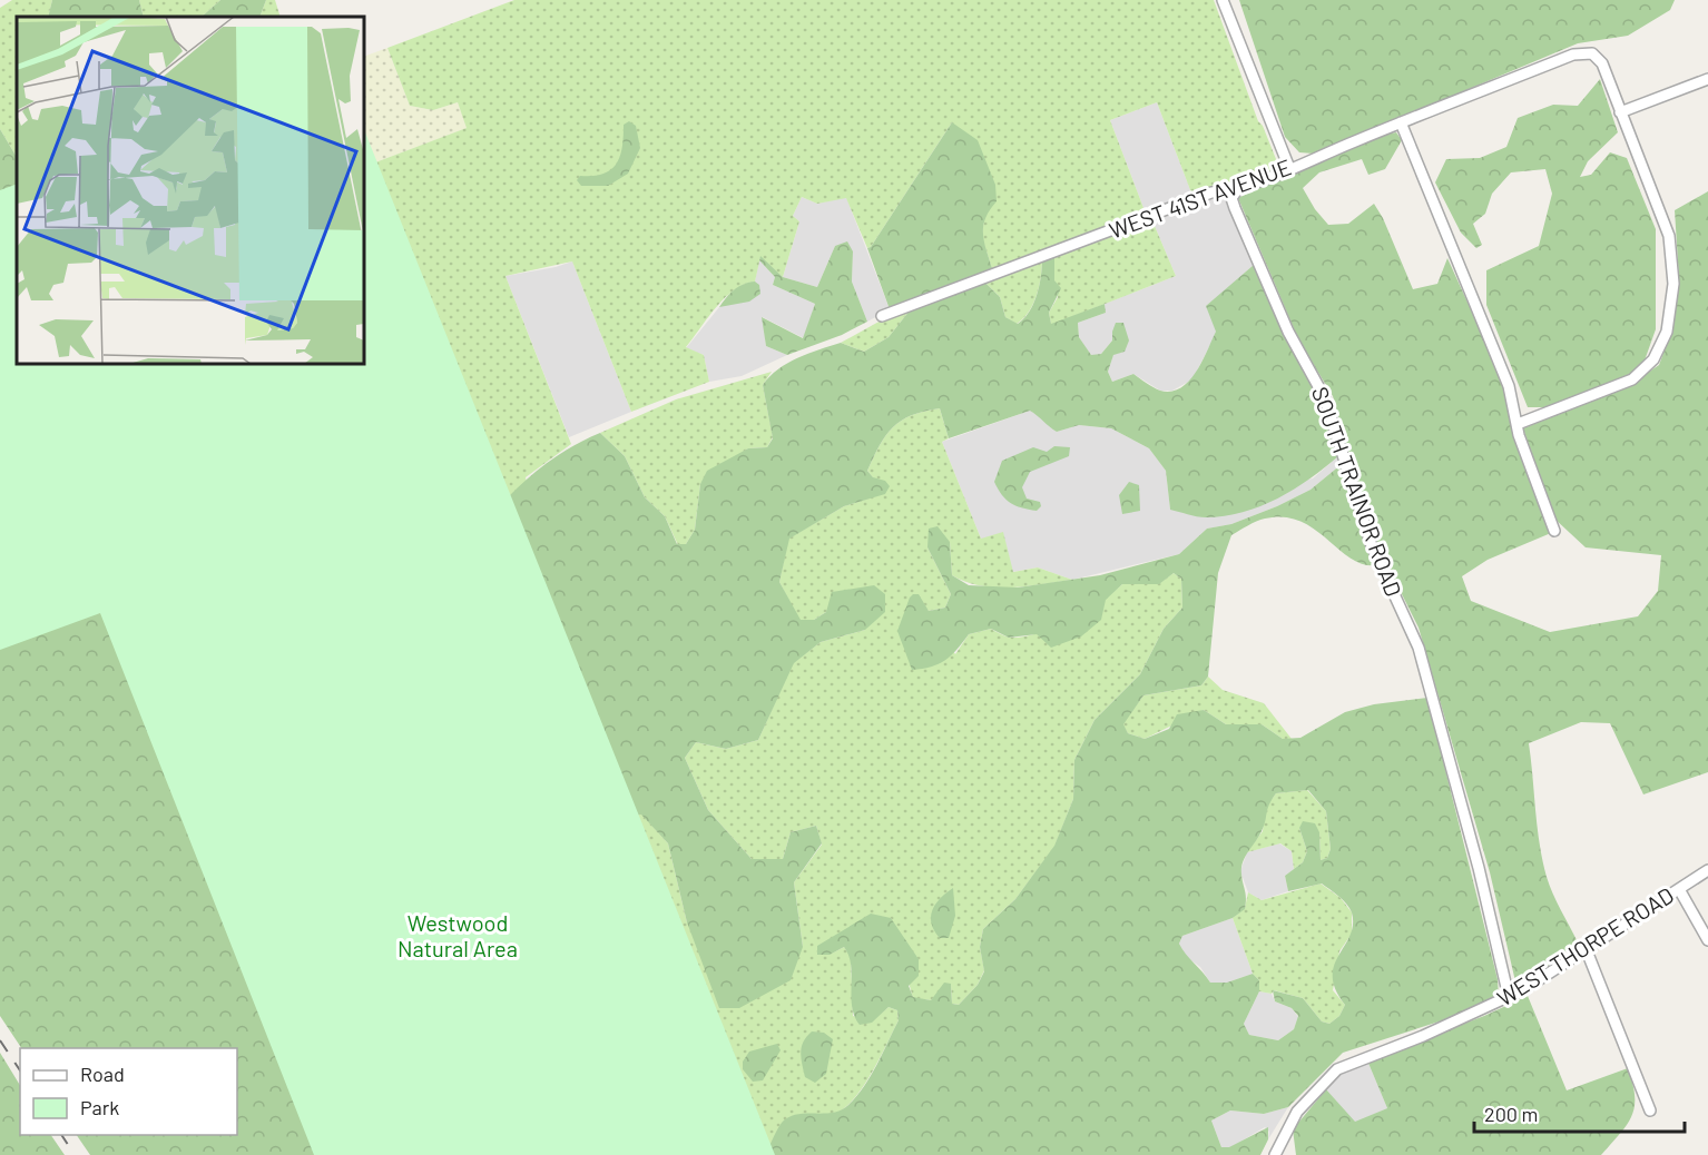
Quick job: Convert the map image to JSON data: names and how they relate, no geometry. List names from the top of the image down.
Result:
{
  "streets": {
    "street": ["WEST 41ST AVENUE", "SOUTH TRAINOR ROAD", "WEST THORPE ROAD"]
  },
  "crossings": [
    ["WEST 41ST AVENUE", "SOUTH TRAINOR ROAD"],
    ["SOUTH TRAINOR ROAD", "WEST THORPE ROAD"]
  ],
  "parks": ["Westwood Natural Area"],
  "legend": ["Road", "Park"],
  "scale_bar": "200 m"
}
